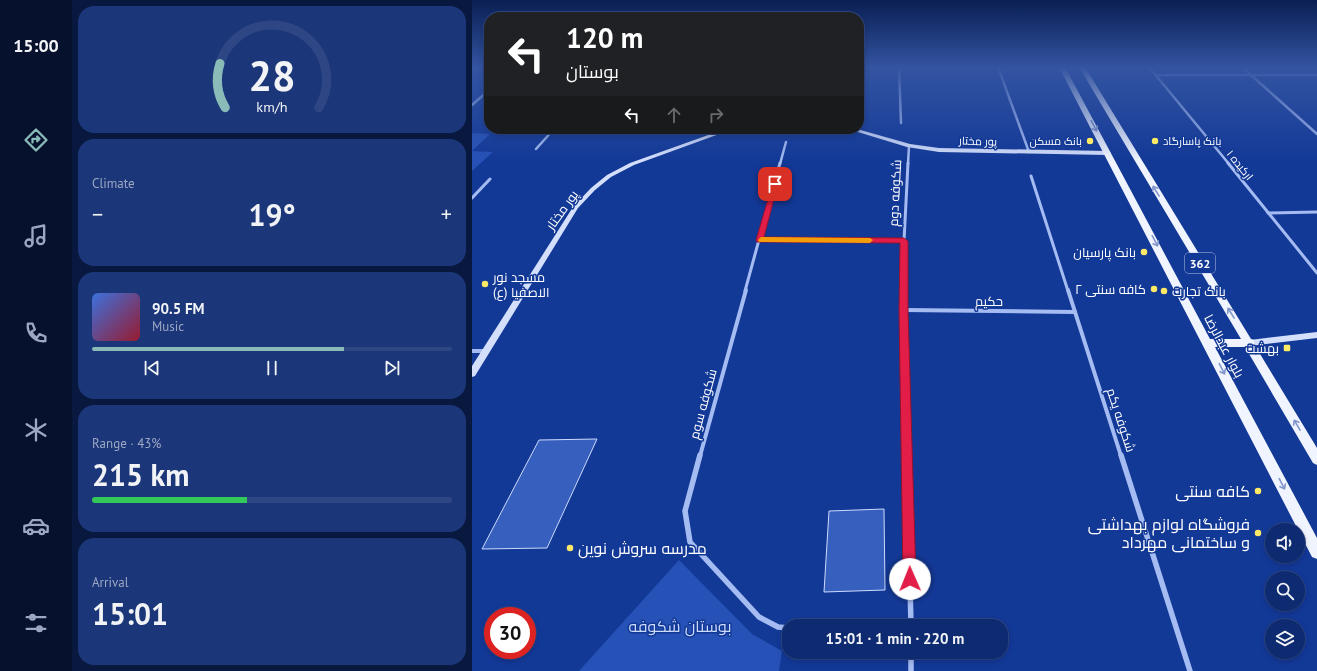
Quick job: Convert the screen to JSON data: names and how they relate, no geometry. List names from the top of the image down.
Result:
{
  "streets": {
    "main road": ["پور مختار", "362", "بلوار عبدالرضا"],
    "street": [
      "ارکیده ۱",
      "شکوفه دوم",
      "حکیم",
      "شکوفه سوم",
      "شکوفه یکم"
    ]
  },
  "crossings": [
    ["پور مختار", "شکوفه دوم"],
    ["پور مختار", "بلوار عبدالرضا"],
    ["شکوفه دوم", "حکیم"],
    ["حکیم", "شکوفه یکم"]
  ],
  "parks": ["بوستان شکوفه"],
  "places": {
    "other": [
      "بانک مسکن",
      "بانک پاسارگاد",
      "بانک پارسیان",
      "مسجد نور الاصفیا (ع)",
      "کافه سنتی ۲",
      "بانک تجارت",
      "کافه سنتی",
      "فروشگاه لوازم بهداشتی و ساختمانی مهرداد",
      "مدرسه سروش نوین"
    ],
    "transit": ["بهشت"]
  },
  "page": {
    "tabs": "15:00",
    "turn": ["120 m", "بوستان"],
    "tile": [
      "Climate",
      ["Range · 43%", "215 km"],
      ["Arrival", "15:01"]
    ],
    "heat": ["−", "19°", "+"],
    "song": ["90.5 FM", "Music"],
    "limit": "30",
    "trip": "15:01 · 1 min · 220 m",
    "gauge": ["28", "km/h"]
  }
}
